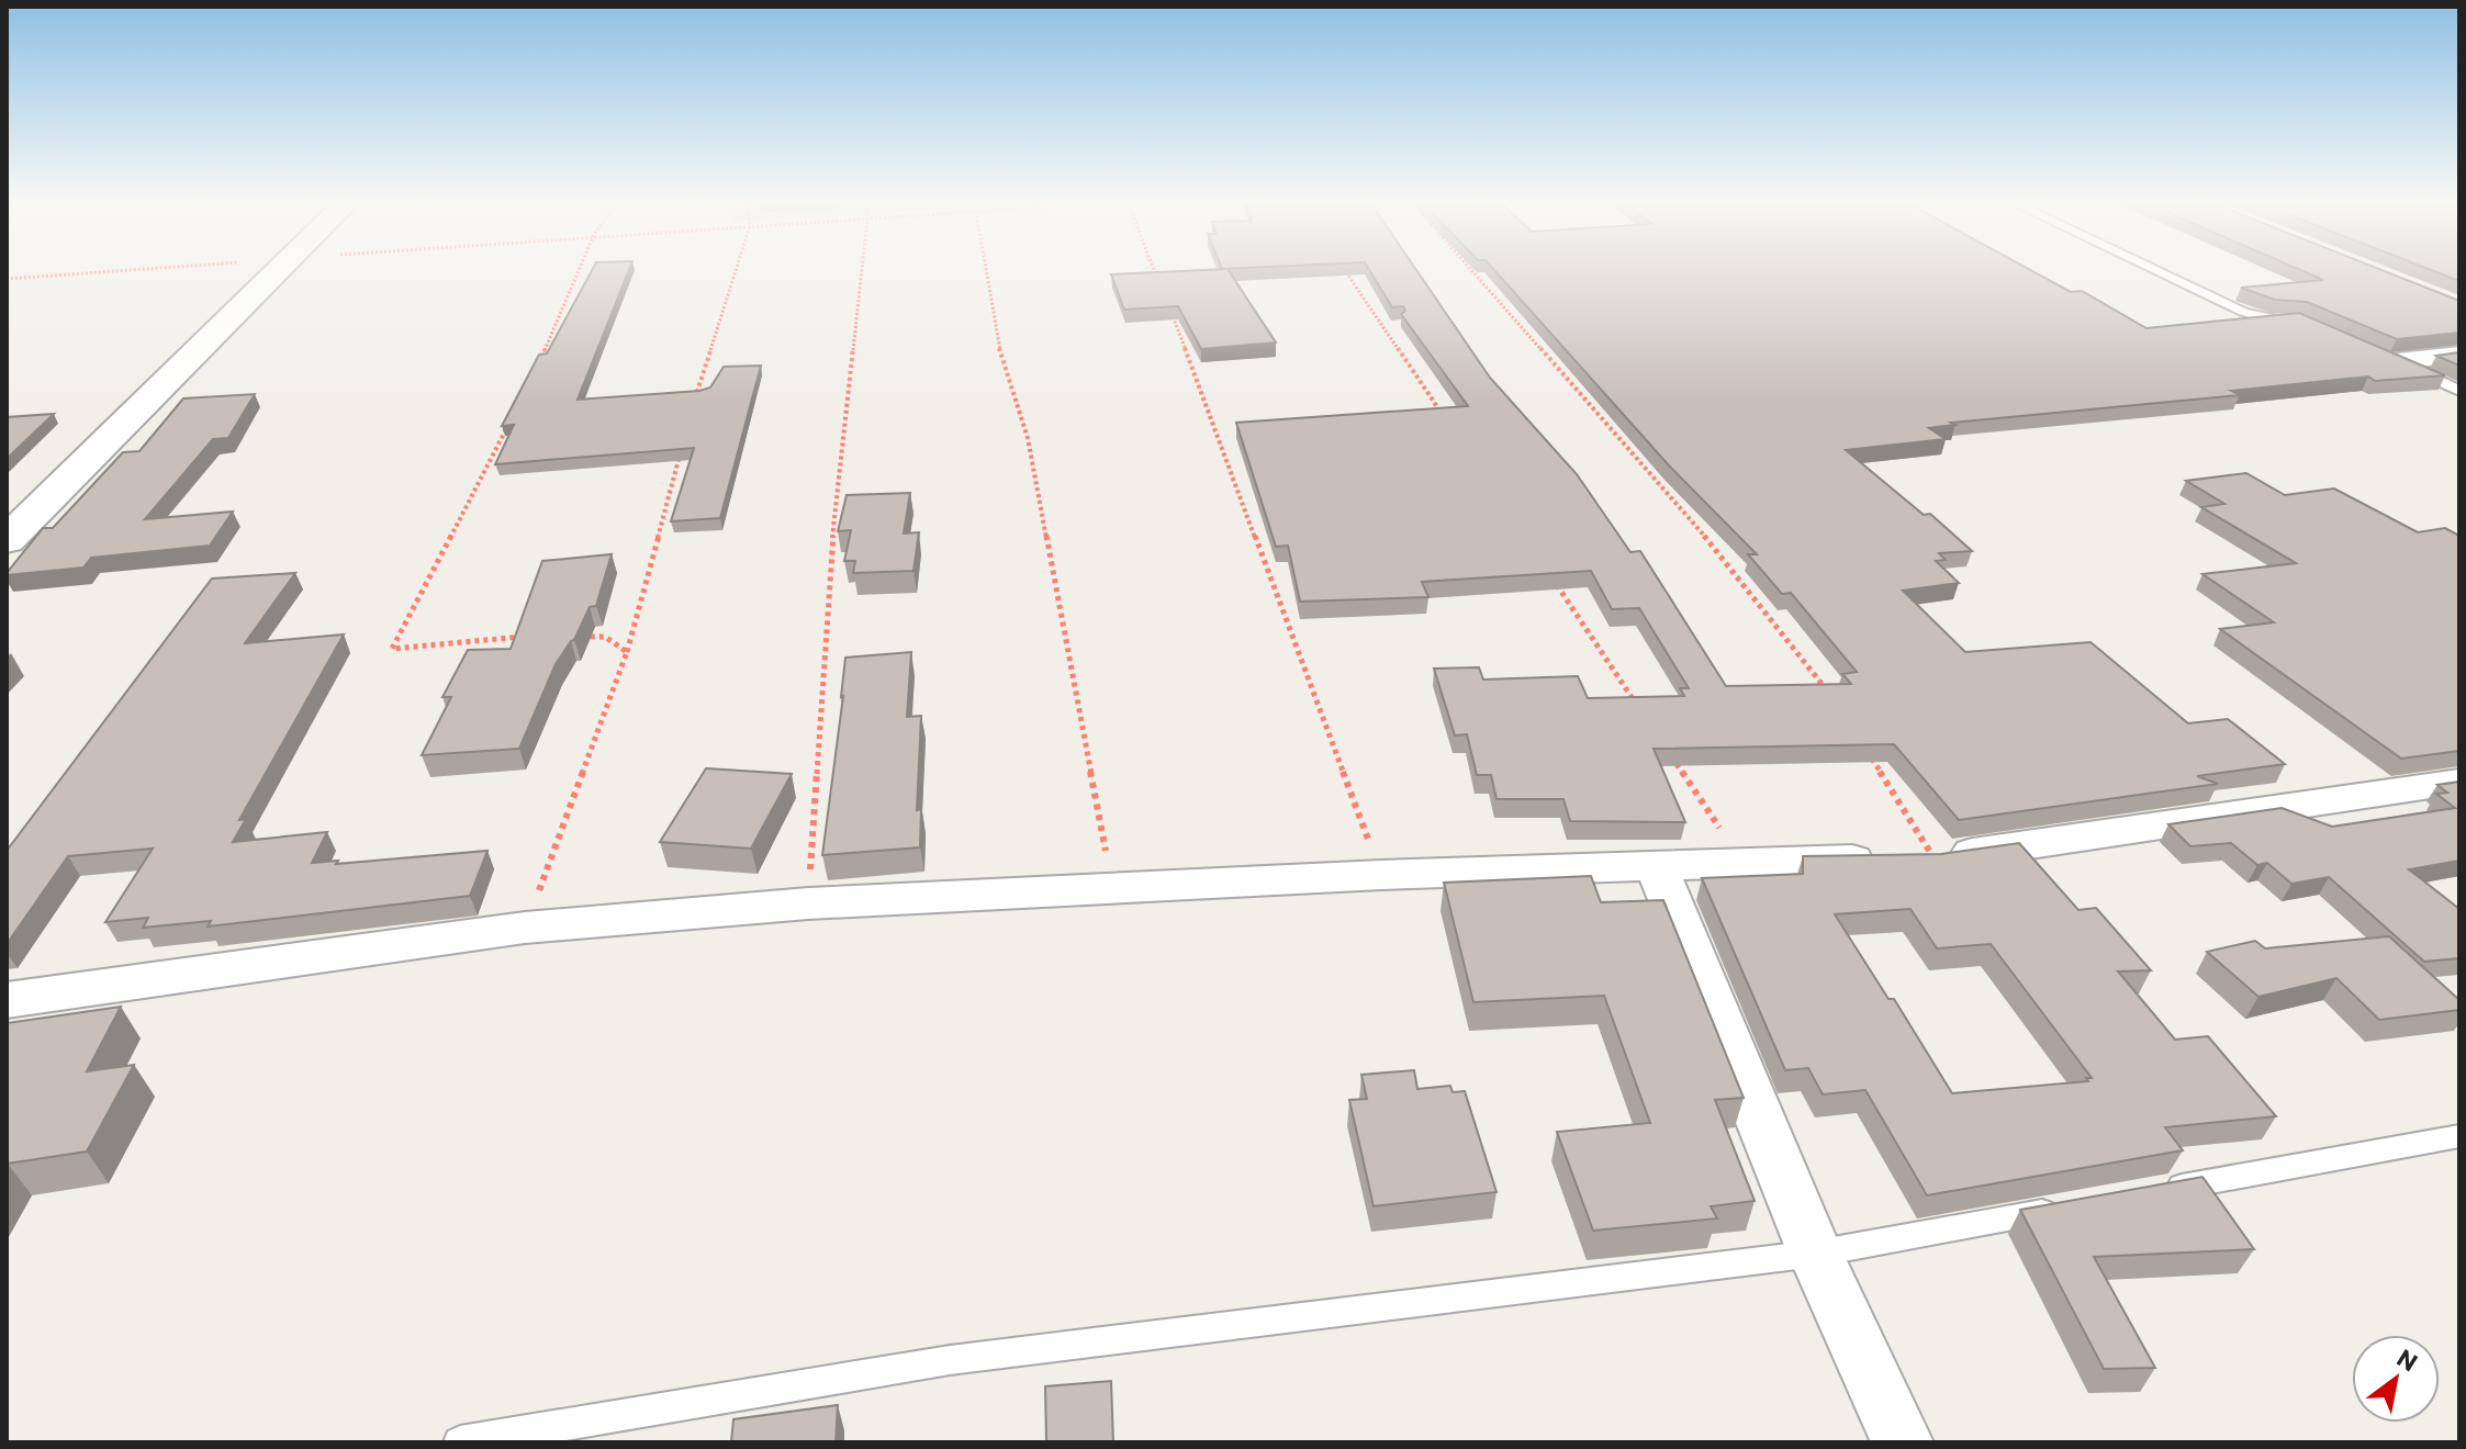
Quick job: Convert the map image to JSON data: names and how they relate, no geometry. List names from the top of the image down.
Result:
{
  "north": "top right"
}
